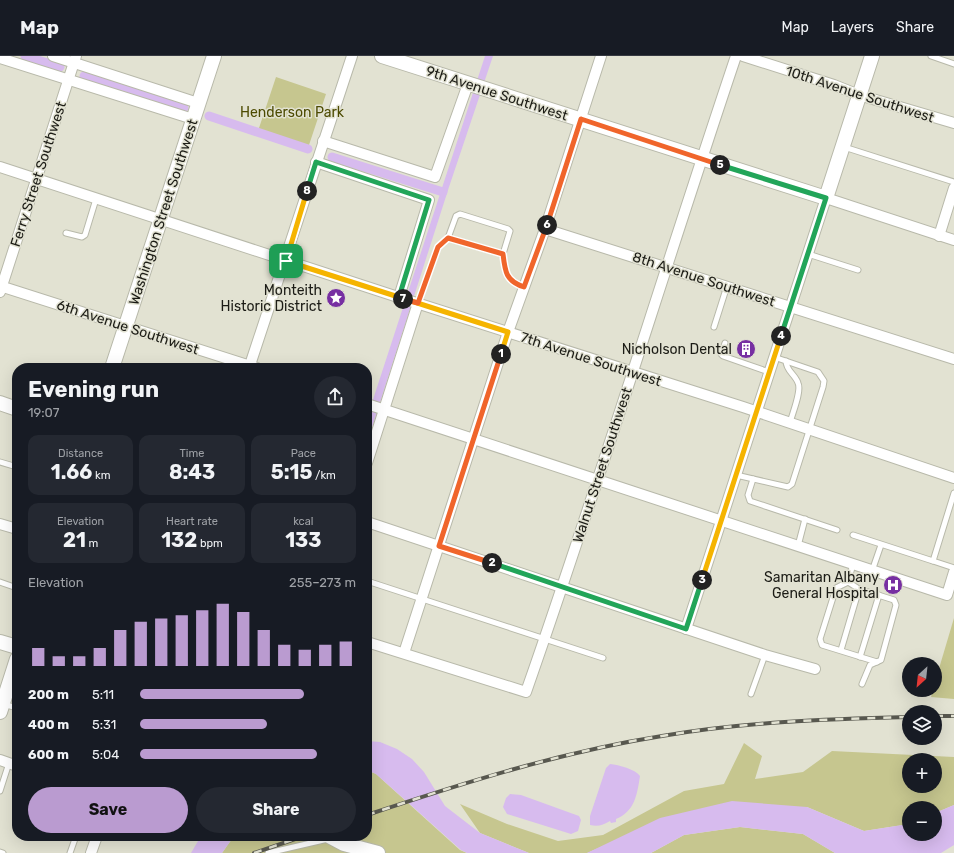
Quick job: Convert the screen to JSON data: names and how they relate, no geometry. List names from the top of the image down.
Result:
{
  "streets": {
    "street": [
      "9th Avenue Southwest",
      "10th Avenue Southwest",
      "Ferry Street Southwest",
      "Washington Street Southwest",
      "8th Avenue Southwest",
      "6th Avenue Southwest",
      "7th Avenue Southwest",
      "Walnut Street Southwest"
    ]
  },
  "crossings": [
    ["9th Avenue Southwest", "Walnut Street Southwest"],
    ["Ferry Street Southwest", "6th Avenue Southwest"],
    ["Ferry Street Southwest", "7th Avenue Southwest"],
    ["Washington Street Southwest", "6th Avenue Southwest"],
    ["Washington Street Southwest", "7th Avenue Southwest"],
    ["8th Avenue Southwest", "Walnut Street Southwest"],
    ["7th Avenue Southwest", "Walnut Street Southwest"]
  ],
  "parks": ["Henderson Park"],
  "places": {
    "place": ["Monteith Historic District"],
    "building": ["Nicholson Dental"],
    "hospital": ["Samaritan Albany General Hospital"]
  },
  "north": "bottom left",
  "page": {
    "header": "Map",
    "nav": ["Map", "Layers", "Share"],
    "pins": [
      "5",
      "8",
      "6",
      "7",
      "4",
      "1",
      "2",
      "3"
    ],
    "heading": ["Evening run", "19:07"],
    "stats": [
      ["Distance", "1.66 km"],
      ["Time", "8:43"],
      ["Pace", "5:15 /km"],
      ["Elevation", "21 m"],
      ["Heart rate", "132 bpm"],
      ["kcal", "133"]
    ],
    "chart": ["Elevation", "255–273 m"],
    "map_buttons": ["+", "−"],
    "list": [
      {
        "name": "200 m",
        "note": "5:11"
      },
      {
        "name": "400 m",
        "note": "5:31"
      },
      {
        "name": "600 m",
        "note": "5:04"
      }
    ],
    "buttons": ["Save", "Share"]
  }
}
